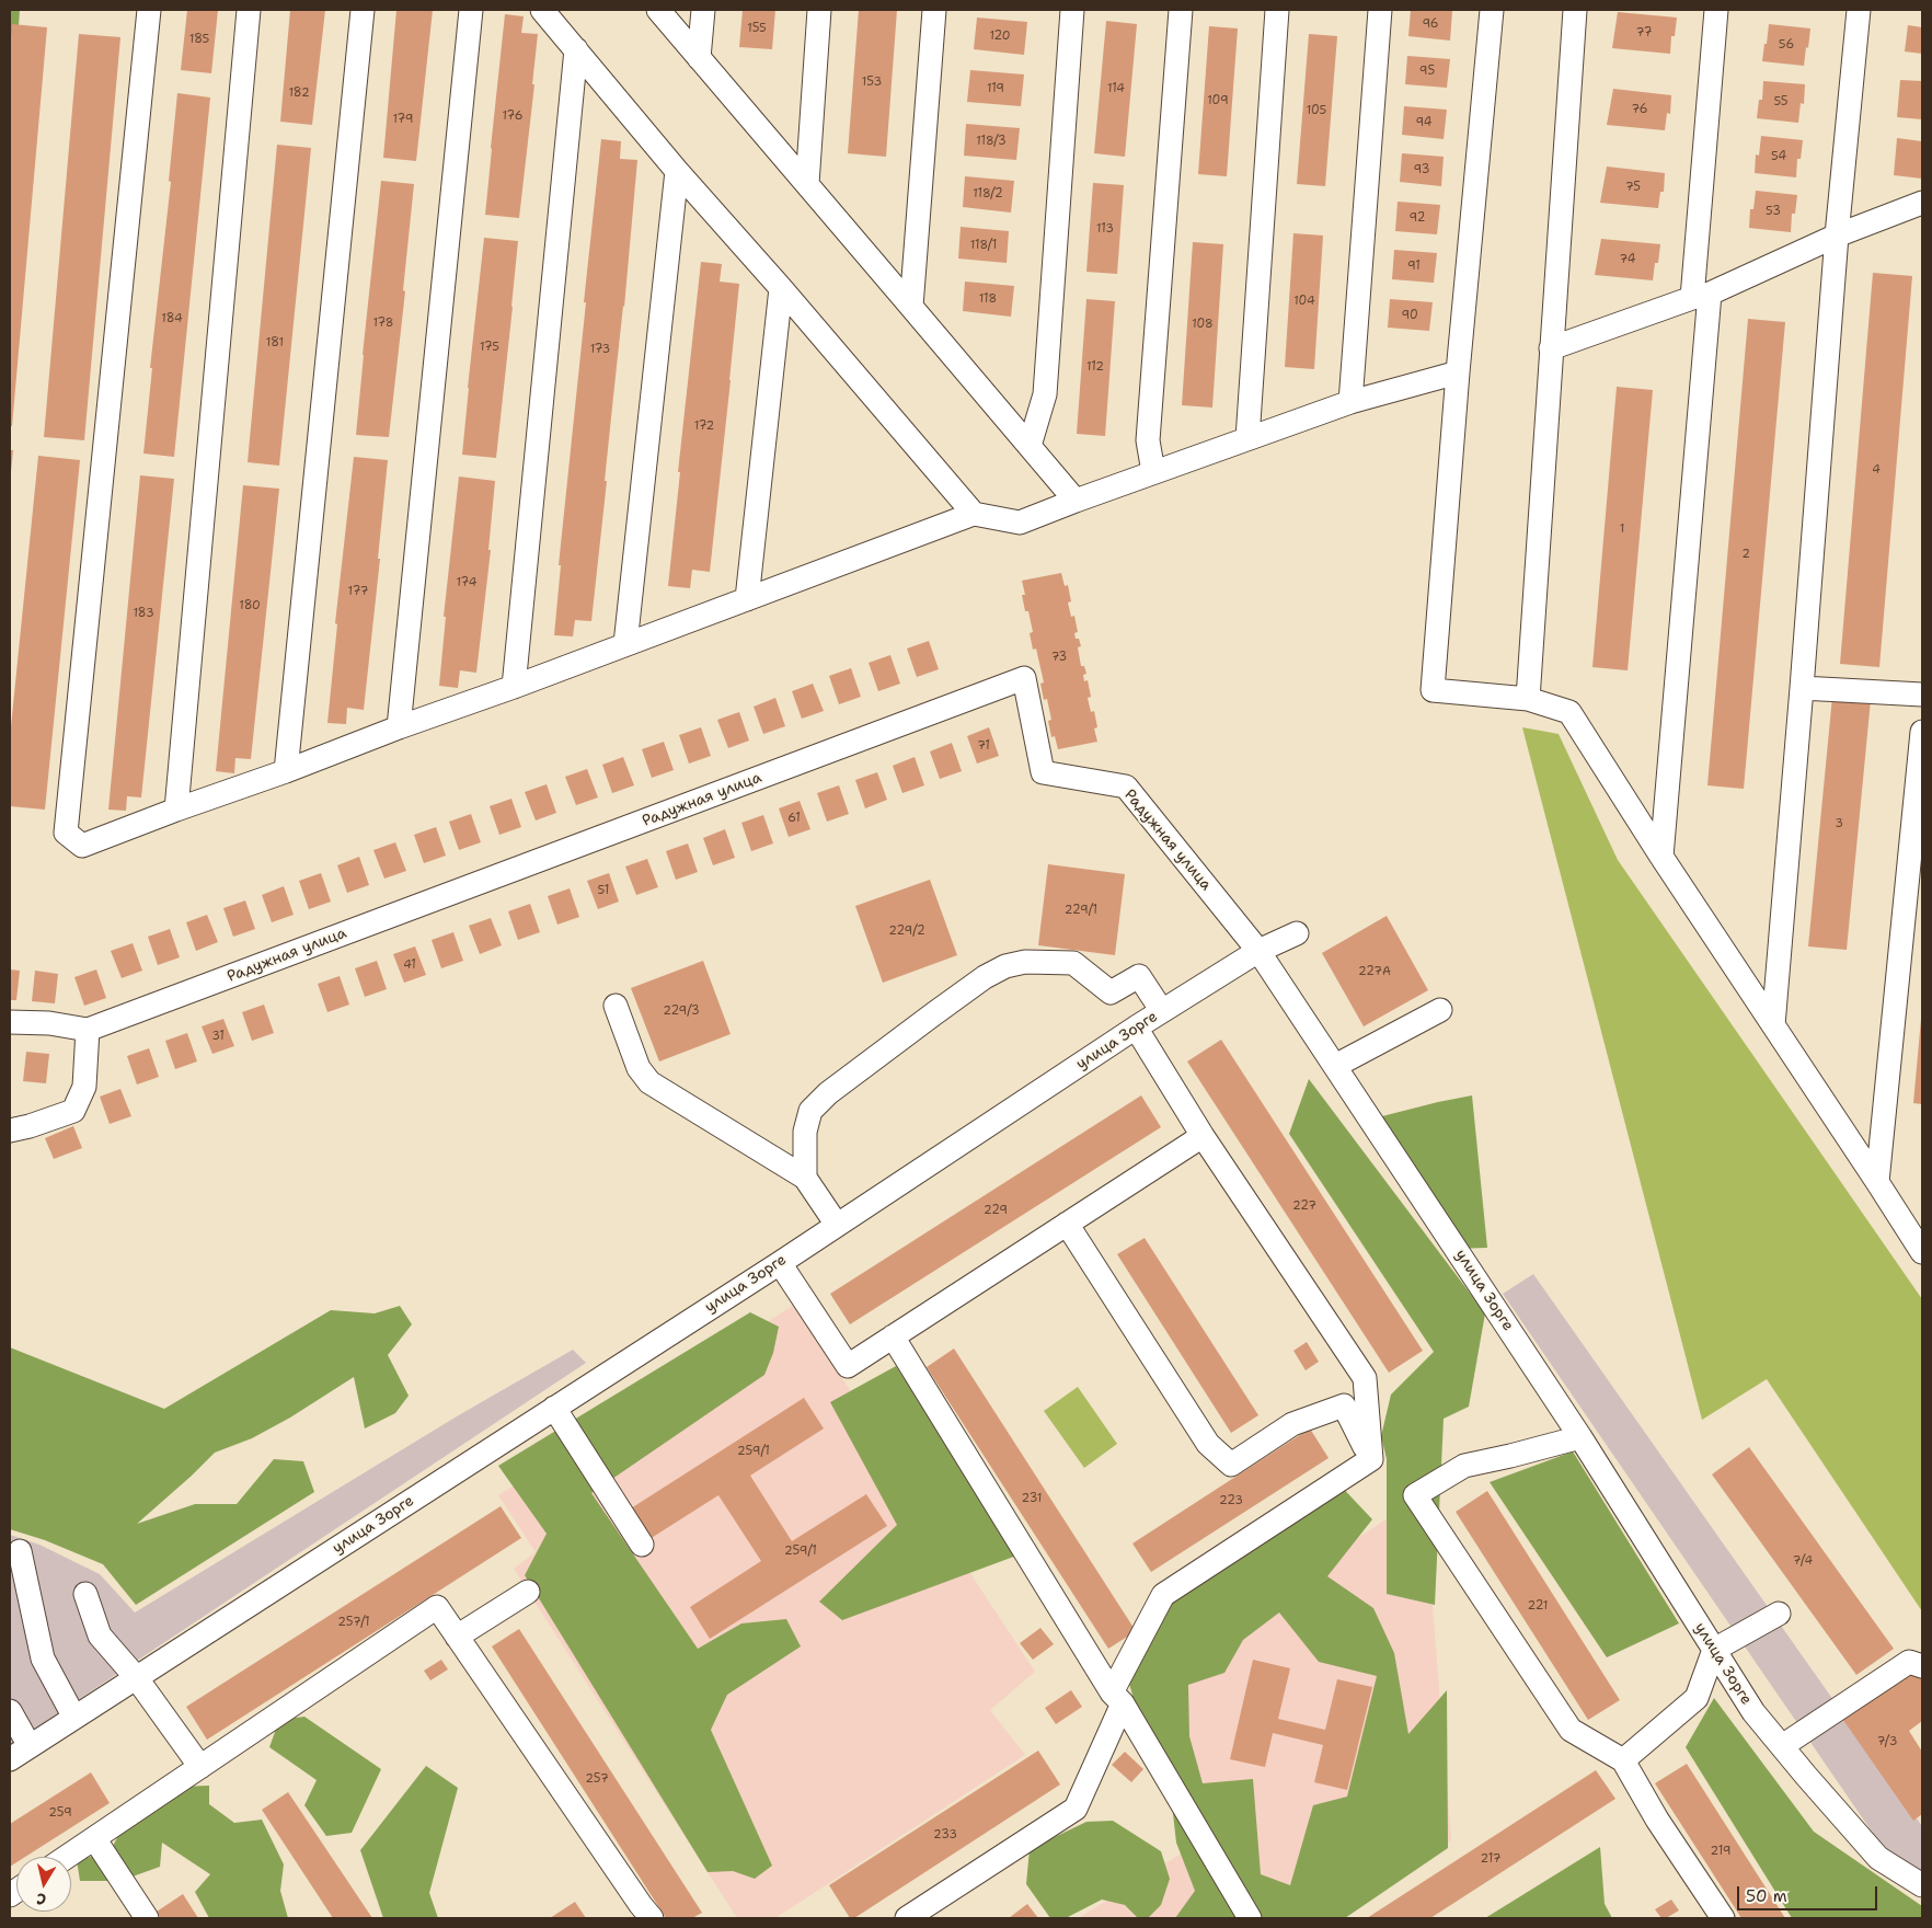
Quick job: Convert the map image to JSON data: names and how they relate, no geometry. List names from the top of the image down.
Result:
{
  "streets": {
    "street": ["Радужная улица", "улица Зорге"]
  },
  "crossings": [
    ["Радужная улица", "улица Зорге"]
  ],
  "house_numbers": [
    "96",
    "155",
    "77",
    "120",
    "185",
    "56",
    "95",
    "153",
    "119",
    "114",
    "182",
    "109",
    "55",
    "76",
    "105",
    "176",
    "179",
    "94",
    "118/3",
    "54",
    "93",
    "75",
    "118/2",
    "53",
    "92",
    "113",
    "118/1",
    "74",
    "91",
    "118",
    "104",
    "90",
    "184",
    "178",
    "108",
    "181",
    "175",
    "173",
    "112",
    "172",
    "4",
    "1",
    "2",
    "174",
    "177",
    "180",
    "183",
    "73",
    "71",
    "61",
    "3",
    "51",
    "229/1",
    "229/2",
    "41",
    "227А",
    "229/3",
    "31",
    "227",
    "229",
    "259/1",
    "231",
    "223",
    "259/1",
    "7/4",
    "221",
    "257/1",
    "7/3",
    "257",
    "259",
    "233",
    "219",
    "217"
  ],
  "scale_bar": "50 m",
  "north": "bottom"
}
